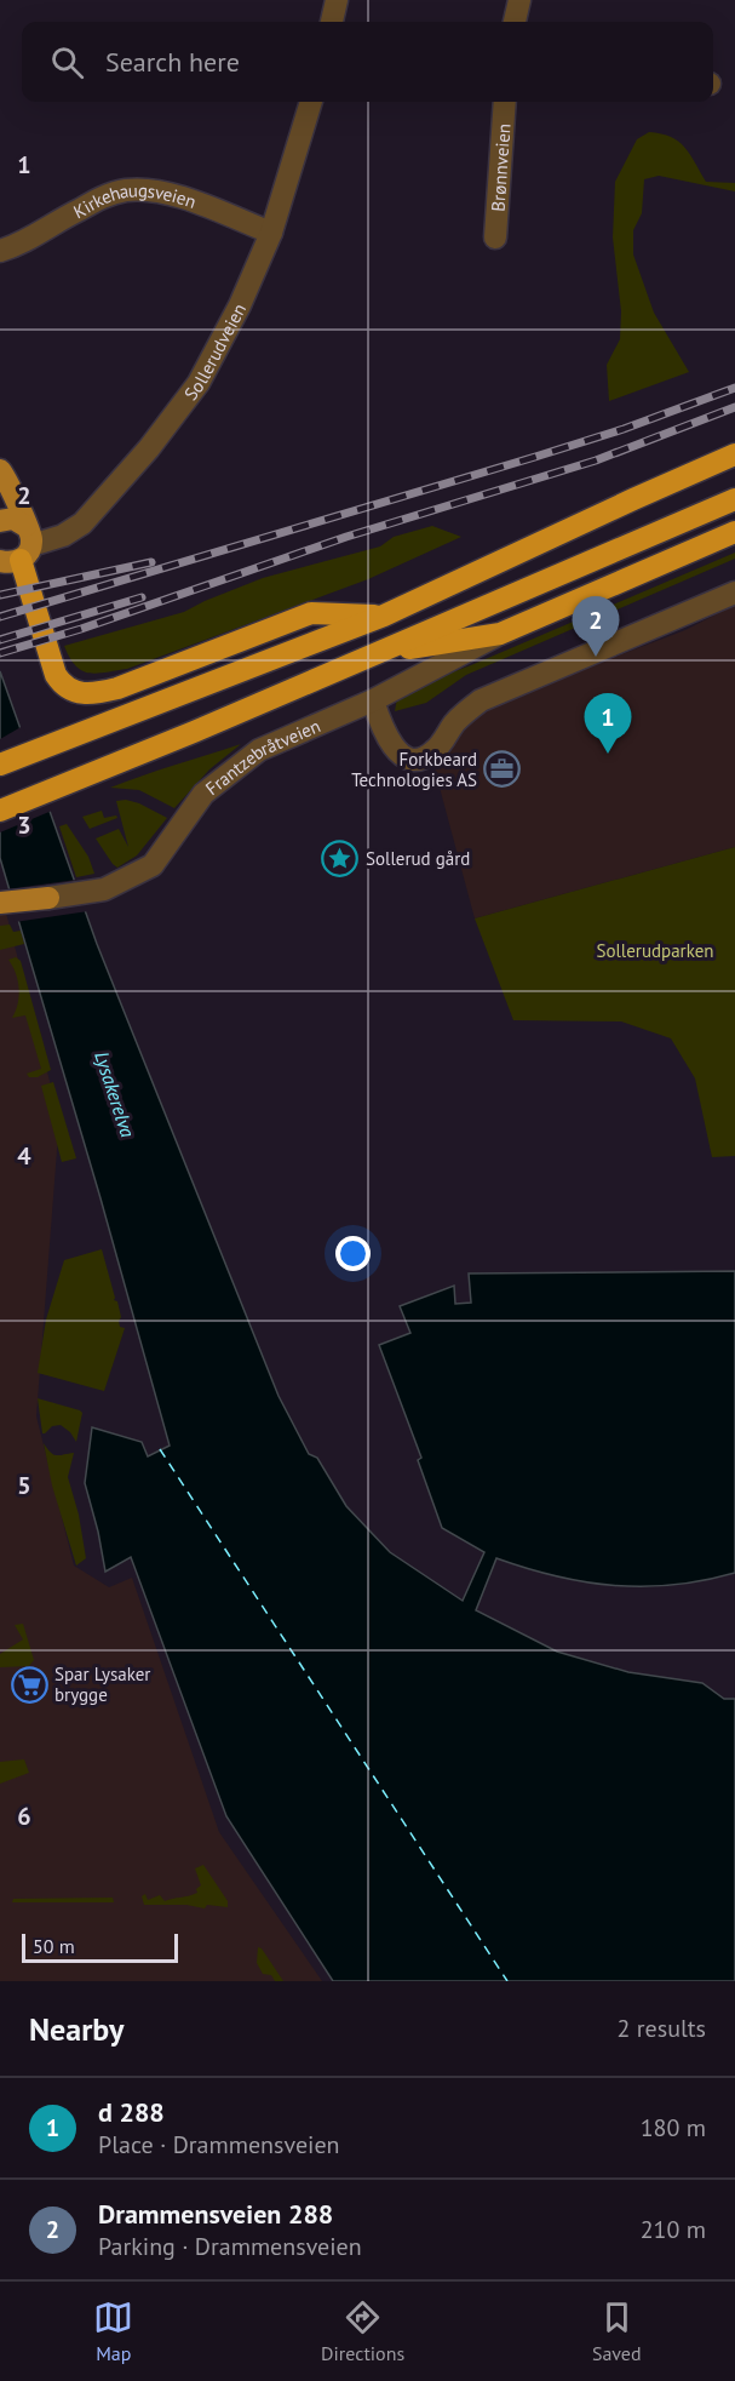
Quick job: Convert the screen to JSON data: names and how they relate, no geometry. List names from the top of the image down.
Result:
{
  "streets": {
    "street": [
      "Brønnveien",
      "Kirkehaugsveien",
      "Sollerudveien",
      "Frantzebråtveien"
    ]
  },
  "crossings": [
    ["Kirkehaugsveien", "Sollerudveien"]
  ],
  "water": ["Lysakerelva"],
  "parks": ["Sollerudparken"],
  "places": {
    "office": ["Forkbeard Technologies AS"],
    "place": ["Sollerud gård"],
    "supermarket": ["Spar Lysaker brygge"]
  },
  "scale_bar": "50 m",
  "page": {
    "search": "Search here",
    "pins": ["2", "1"],
    "scale": "50 m",
    "heading": ["Nearby", "2 results"],
    "list": [
      {
        "mark": "1",
        "name": "d 288",
        "note": "Place · Drammensveien",
        "value": "180 m"
      },
      {
        "mark": "2",
        "name": "Drammensveien 288",
        "note": "Parking · Drammensveien",
        "value": "210 m"
      }
    ],
    "nav": ["Map", "Directions", "Saved"]
  },
  "grid": {
    "rows": [
      "1",
      "2",
      "3",
      "4",
      "5",
      "6"
    ]
  }
}
